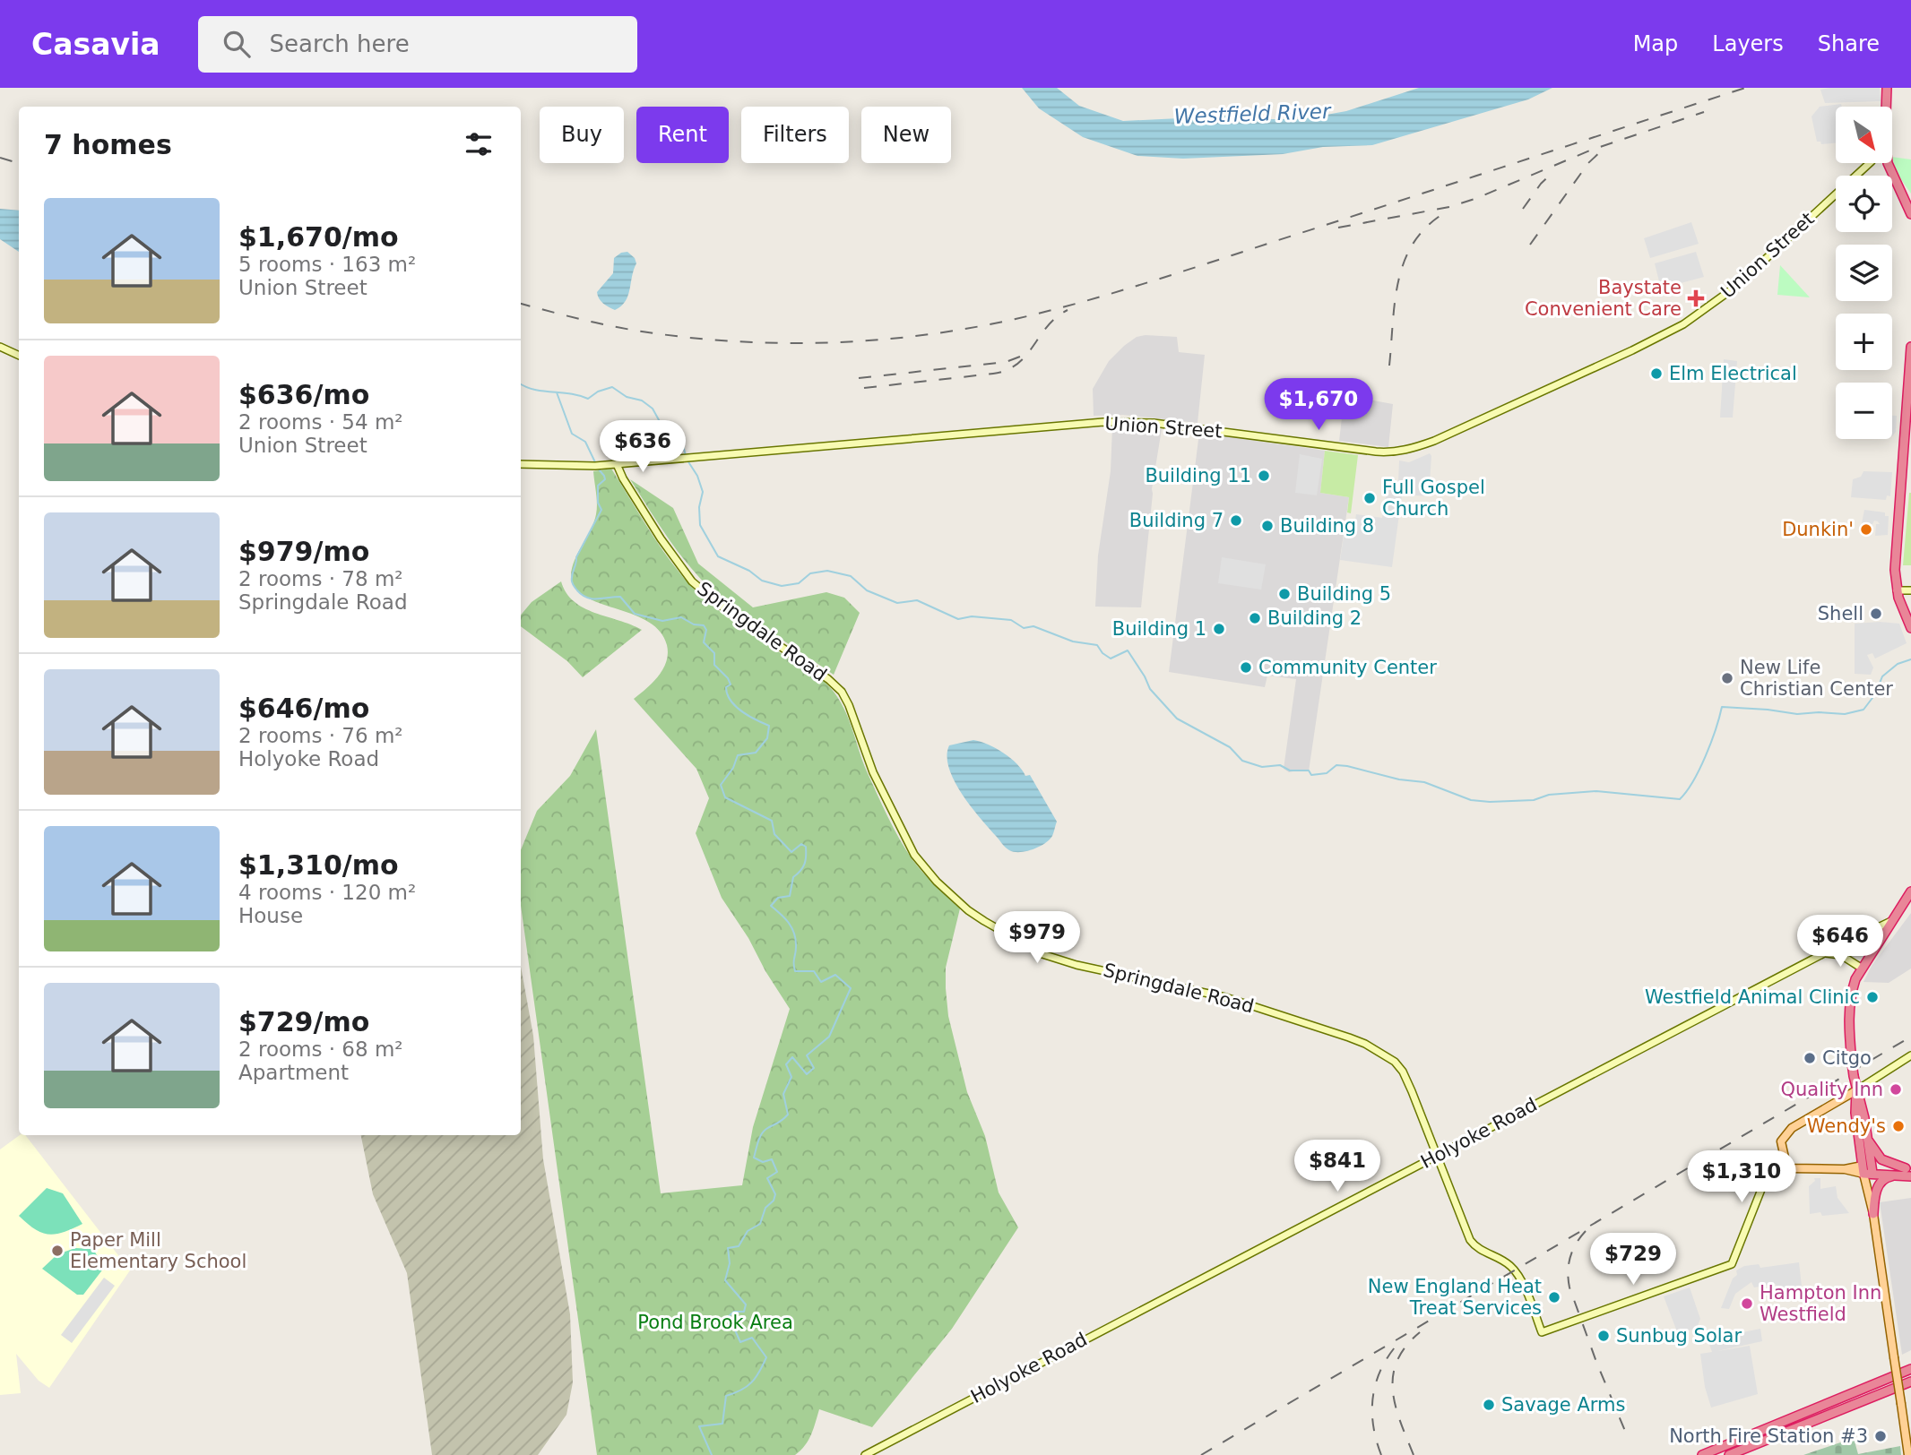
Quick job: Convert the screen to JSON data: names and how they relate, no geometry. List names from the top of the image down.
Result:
{
  "streets": {
    "street": ["Union Street", "Springdale Road", "Holyoke Road"]
  },
  "crossings": [
    ["Union Street", "Springdale Road"],
    ["Springdale Road", "Holyoke Road"]
  ],
  "water": ["Westfield River"],
  "parks": ["Pond Brook Area"],
  "places": {
    "health": ["Baystate Convenient Care"],
    "other": [
      "Elm Electrical",
      "Building 11",
      "Full Gospel Church",
      "Building 7",
      "Building 8",
      "Dunkin'",
      "Building 5",
      "Shell",
      "Building 2",
      "Building 1",
      "Community Center",
      "New Life Christian Center",
      "Westfield Animal Clinic",
      "Citgo",
      "Quality Inn",
      "Wendy's",
      "Paper Mill Elementary School",
      "New England Heat Treat Services",
      "Hampton Inn Westfield",
      "Sunbug Solar",
      "Savage Arms",
      "North Fire Station #3"
    ]
  },
  "north": "bottom right",
  "page": {
    "header": "Casavia",
    "search": "Search here",
    "nav": ["Map", "Layers", "Share"],
    "map_buttons": ["+", "−"],
    "chip": [
      "Buy",
      "Rent",
      "Filters",
      "New"
    ],
    "heading": "7 homes",
    "list": [
      {
        "name": "$1,670/mo",
        "note": "5 rooms · 163 m² · Union Street"
      },
      {
        "name": "$636/mo",
        "note": "2 rooms · 54 m² · Union Street"
      },
      {
        "name": "$979/mo",
        "note": "2 rooms · 78 m² · Springdale Road"
      },
      {
        "name": "$646/mo",
        "note": "2 rooms · 76 m² · Holyoke Road"
      },
      {
        "name": "$1,310/mo",
        "note": "4 rooms · 120 m² · House"
      },
      {
        "name": "$729/mo",
        "note": "2 rooms · 68 m² · Apartment"
      }
    ],
    "price": [
      "$1,670",
      "$636",
      "$979",
      "$646",
      "$841",
      "$1,310",
      "$729"
    ]
  }
}
